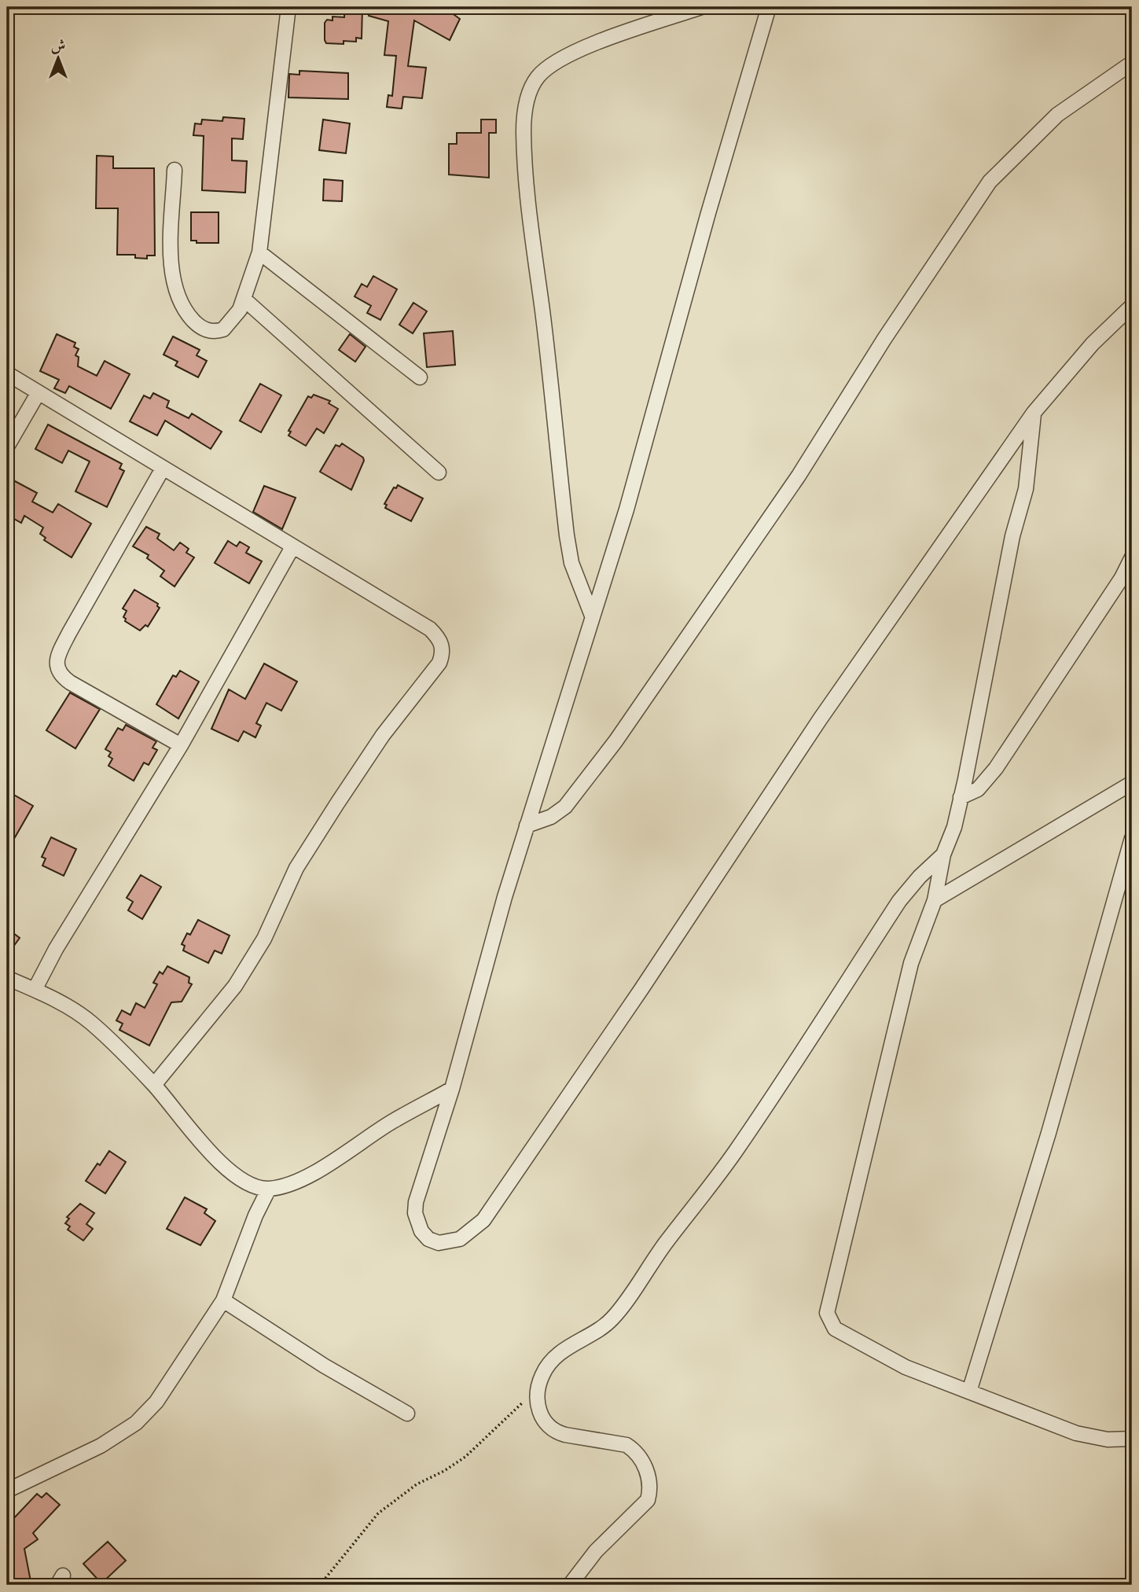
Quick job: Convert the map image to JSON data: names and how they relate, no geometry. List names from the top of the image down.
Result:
{
  "north": "top"
}
